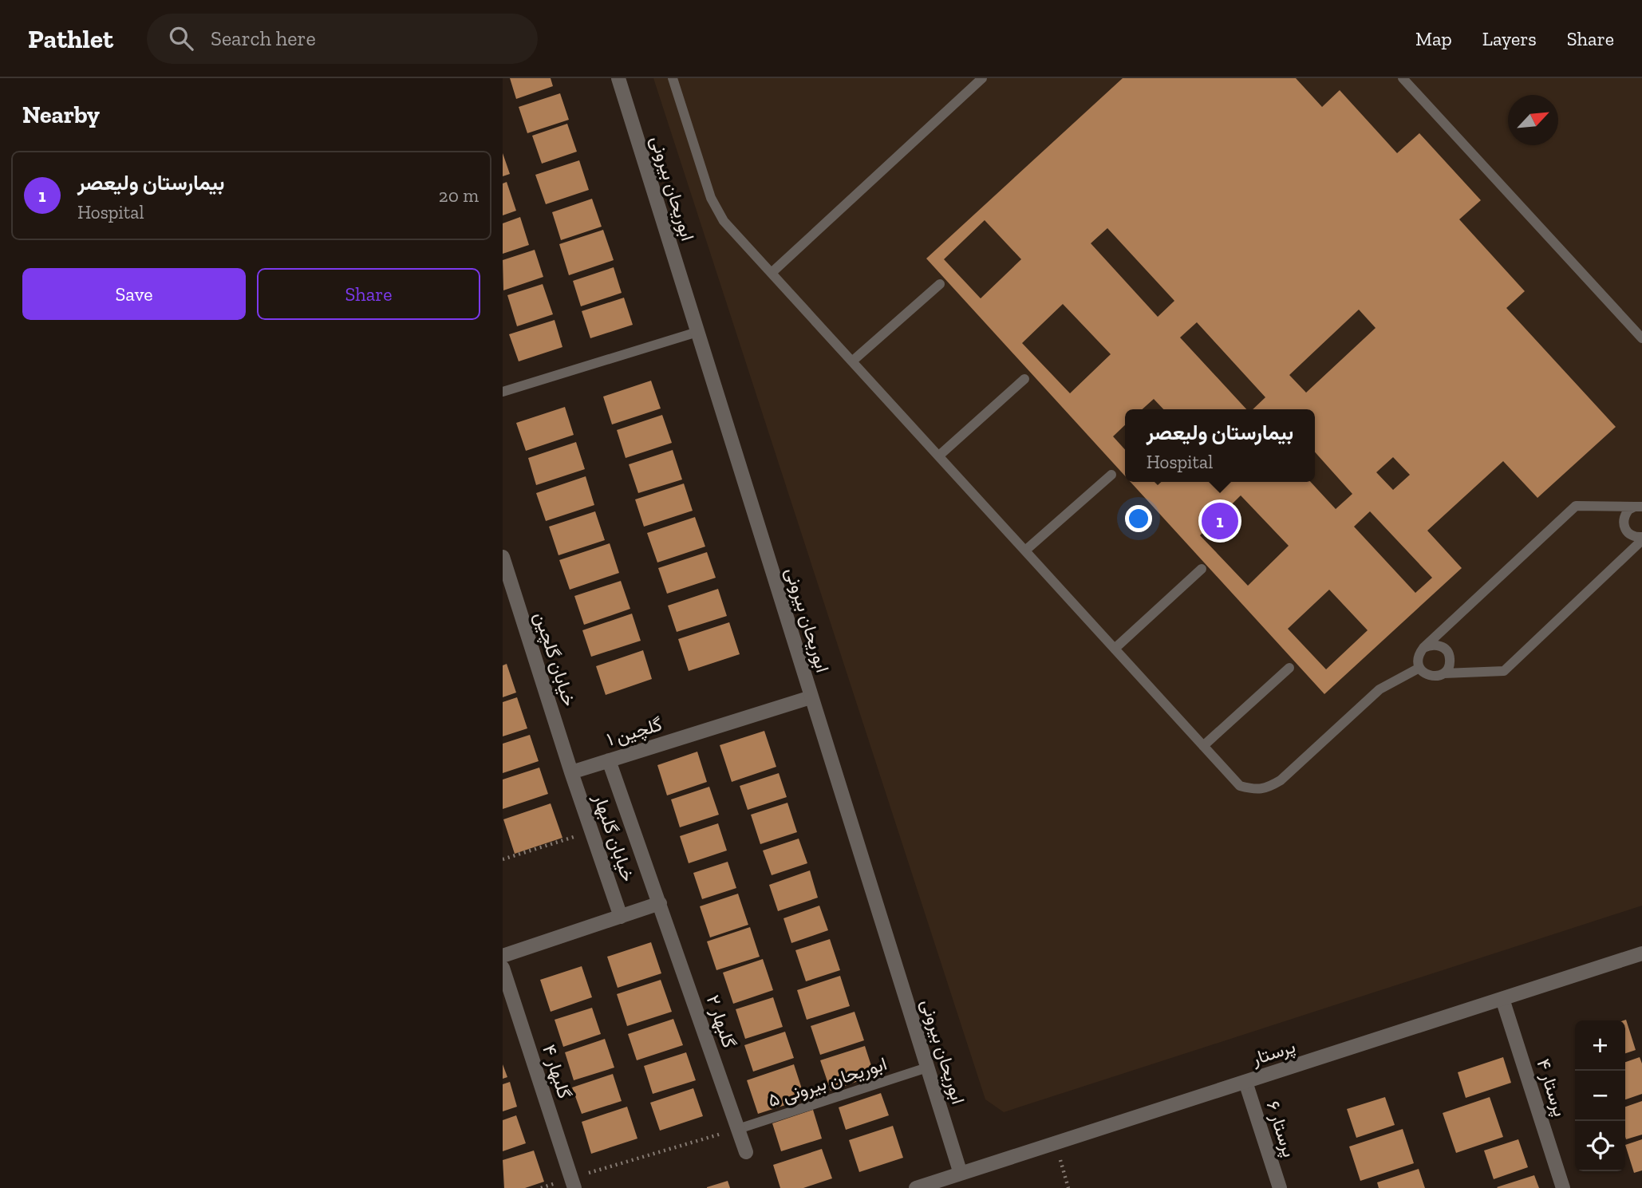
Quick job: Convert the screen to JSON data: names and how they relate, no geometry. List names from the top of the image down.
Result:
{
  "streets": {
    "street": [
      "ابوریحان بیرونی",
      "خیابان گلچین",
      "گلچین ۱",
      "خیابان گلبهار",
      "گلبهار ۲",
      "پرستار",
      "گلبهار ۴",
      "پرستار ۴",
      "پرستار ۶"
    ],
    "lane": ["ابوریحان بیرونی ۵"]
  },
  "crossings": [
    ["ابوریحان بیرونی", "گلچین ۱"],
    ["ابوریحان بیرونی", "پرستار"],
    ["ابوریحان بیرونی", "ابوریحان بیرونی ۵"],
    ["خیابان گلچین", "گلچین ۱"],
    ["خیابان گلچین", "خیابان گلبهار"],
    ["گلچین ۱", "خیابان گلبهار"],
    ["گلچین ۱", "گلبهار ۲"],
    ["گلبهار ۲", "ابوریحان بیرونی ۵"],
    ["پرستار", "پرستار ۴"],
    ["پرستار", "پرستار ۶"]
  ],
  "north": "top right",
  "page": {
    "header": "Pathlet",
    "search": "Search here",
    "nav": ["Map", "Layers", "Share"],
    "heading": "Nearby",
    "list": [
      {
        "mark": "1",
        "name": "بیمارستان ولیعصر",
        "note": "Hospital",
        "value": "20 m"
      }
    ],
    "buttons": ["Save", "Share"],
    "popup": ["بیمارستان ولیعصر", "Hospital"],
    "pins": "1",
    "map_buttons": ["+", "−"]
  }
}
